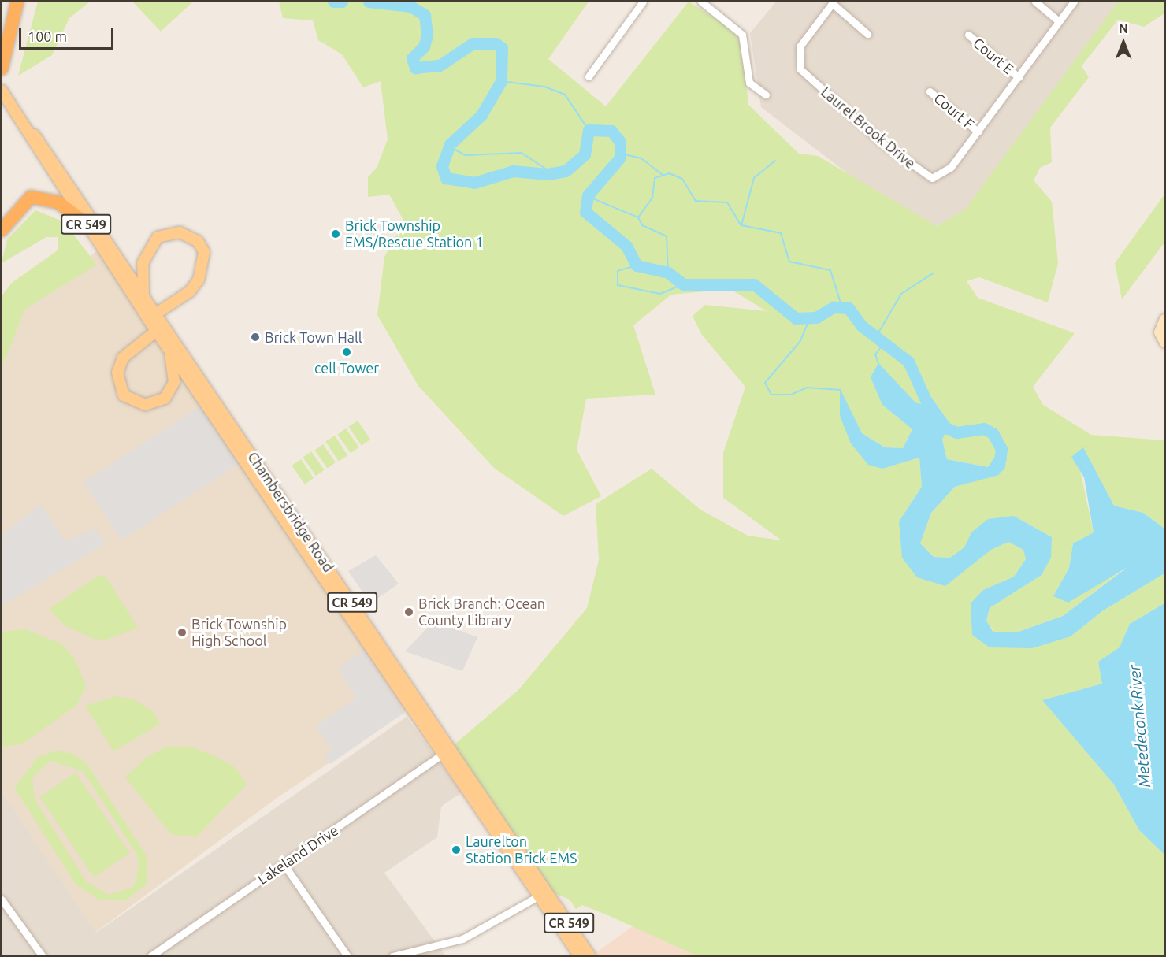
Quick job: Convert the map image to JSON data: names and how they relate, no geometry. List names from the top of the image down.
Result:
{
  "streets": {
    "main road": ["CR 549", "Chambersbridge Road"],
    "street": [
      "Court E",
      "Court F",
      "Laurel Brook Drive",
      "Lakeland Drive"
    ]
  },
  "crossings": [
    ["Court E", "Laurel Brook Drive"],
    ["Court F", "Laurel Brook Drive"],
    ["Chambersbridge Road", "Lakeland Drive"]
  ],
  "water": ["Metedeconk River"],
  "places": [
    "Brick Township EMS/Rescue Station 1",
    "Brick Town Hall",
    "cell Tower",
    "Brick Branch: Ocean County Library",
    "Brick Township High School",
    "Laurelton Station Brick EMS"
  ],
  "scale_bar": "100 m",
  "north": "top"
}
